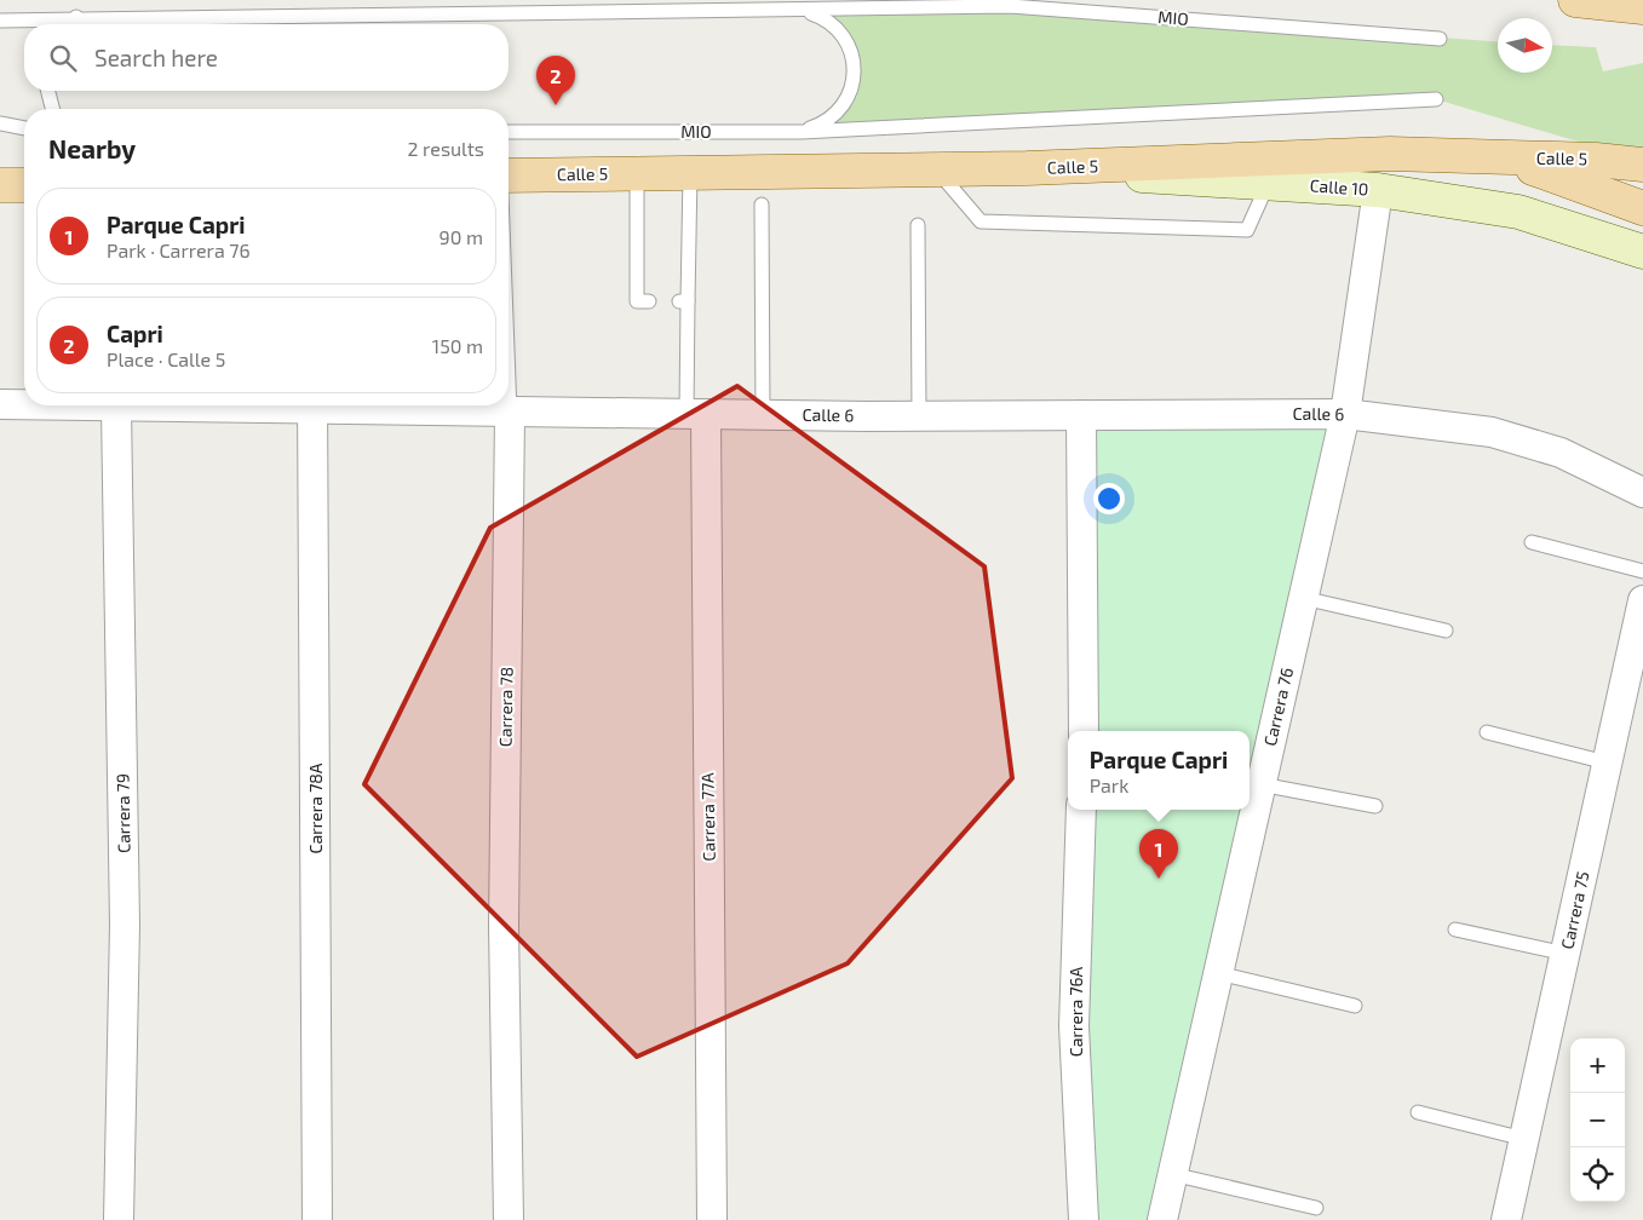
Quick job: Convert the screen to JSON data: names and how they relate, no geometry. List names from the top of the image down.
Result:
{
  "streets": {
    "main road": ["Calle 5"],
    "street": [
      "Calle 10",
      "Calle 6",
      "Carrera 78",
      "Carrera 76",
      "Carrera 78A",
      "Carrera 79",
      "Carrera 77A",
      "Carrera 75",
      "Carrera 76A"
    ],
    "lane": ["MIO"]
  },
  "crossings": [
    ["Calle 5", "Calle 10"],
    ["Calle 10", "Carrera 76"],
    ["Calle 6", "Carrera 78"],
    ["Calle 6", "Carrera 76"],
    ["Calle 6", "Carrera 79"],
    ["Calle 6", "Carrera 77A"]
  ],
  "north": "right",
  "page": {
    "search": "Search here",
    "pins": ["2", "1"],
    "heading": ["Nearby", "2 results"],
    "list": [
      {
        "mark": "1",
        "name": "Parque Capri",
        "note": "Park · Carrera 76",
        "value": "90 m"
      },
      {
        "mark": "2",
        "name": "Capri",
        "note": "Place · Calle 5",
        "value": "150 m"
      }
    ],
    "popup": ["Parque Capri", "Park"],
    "map_buttons": ["+", "−"]
  }
}
